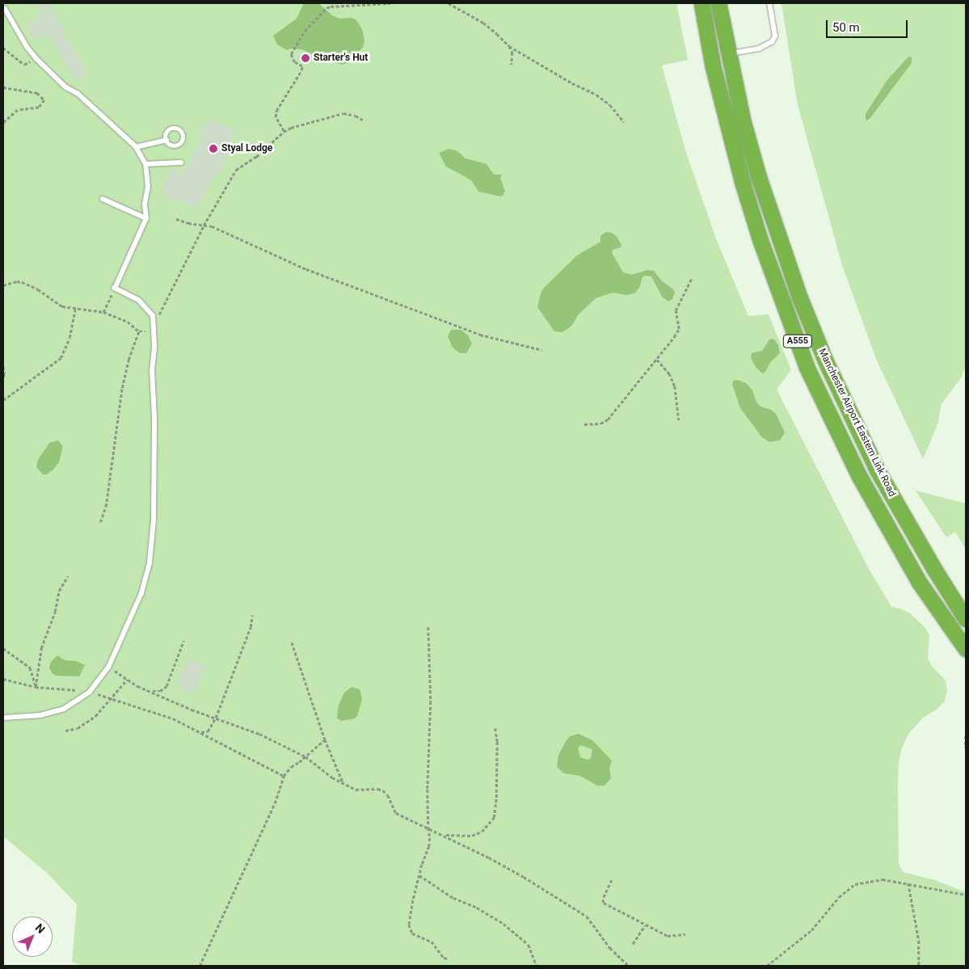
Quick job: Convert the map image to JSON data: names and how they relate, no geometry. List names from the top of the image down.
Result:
{
  "streets": {
    "highway": ["A555", "Manchester Airport Eastern Link Road"]
  },
  "places": ["Starter's Hut", "Styal Lodge"],
  "scale_bar": "50 m",
  "north": "top right"
}
